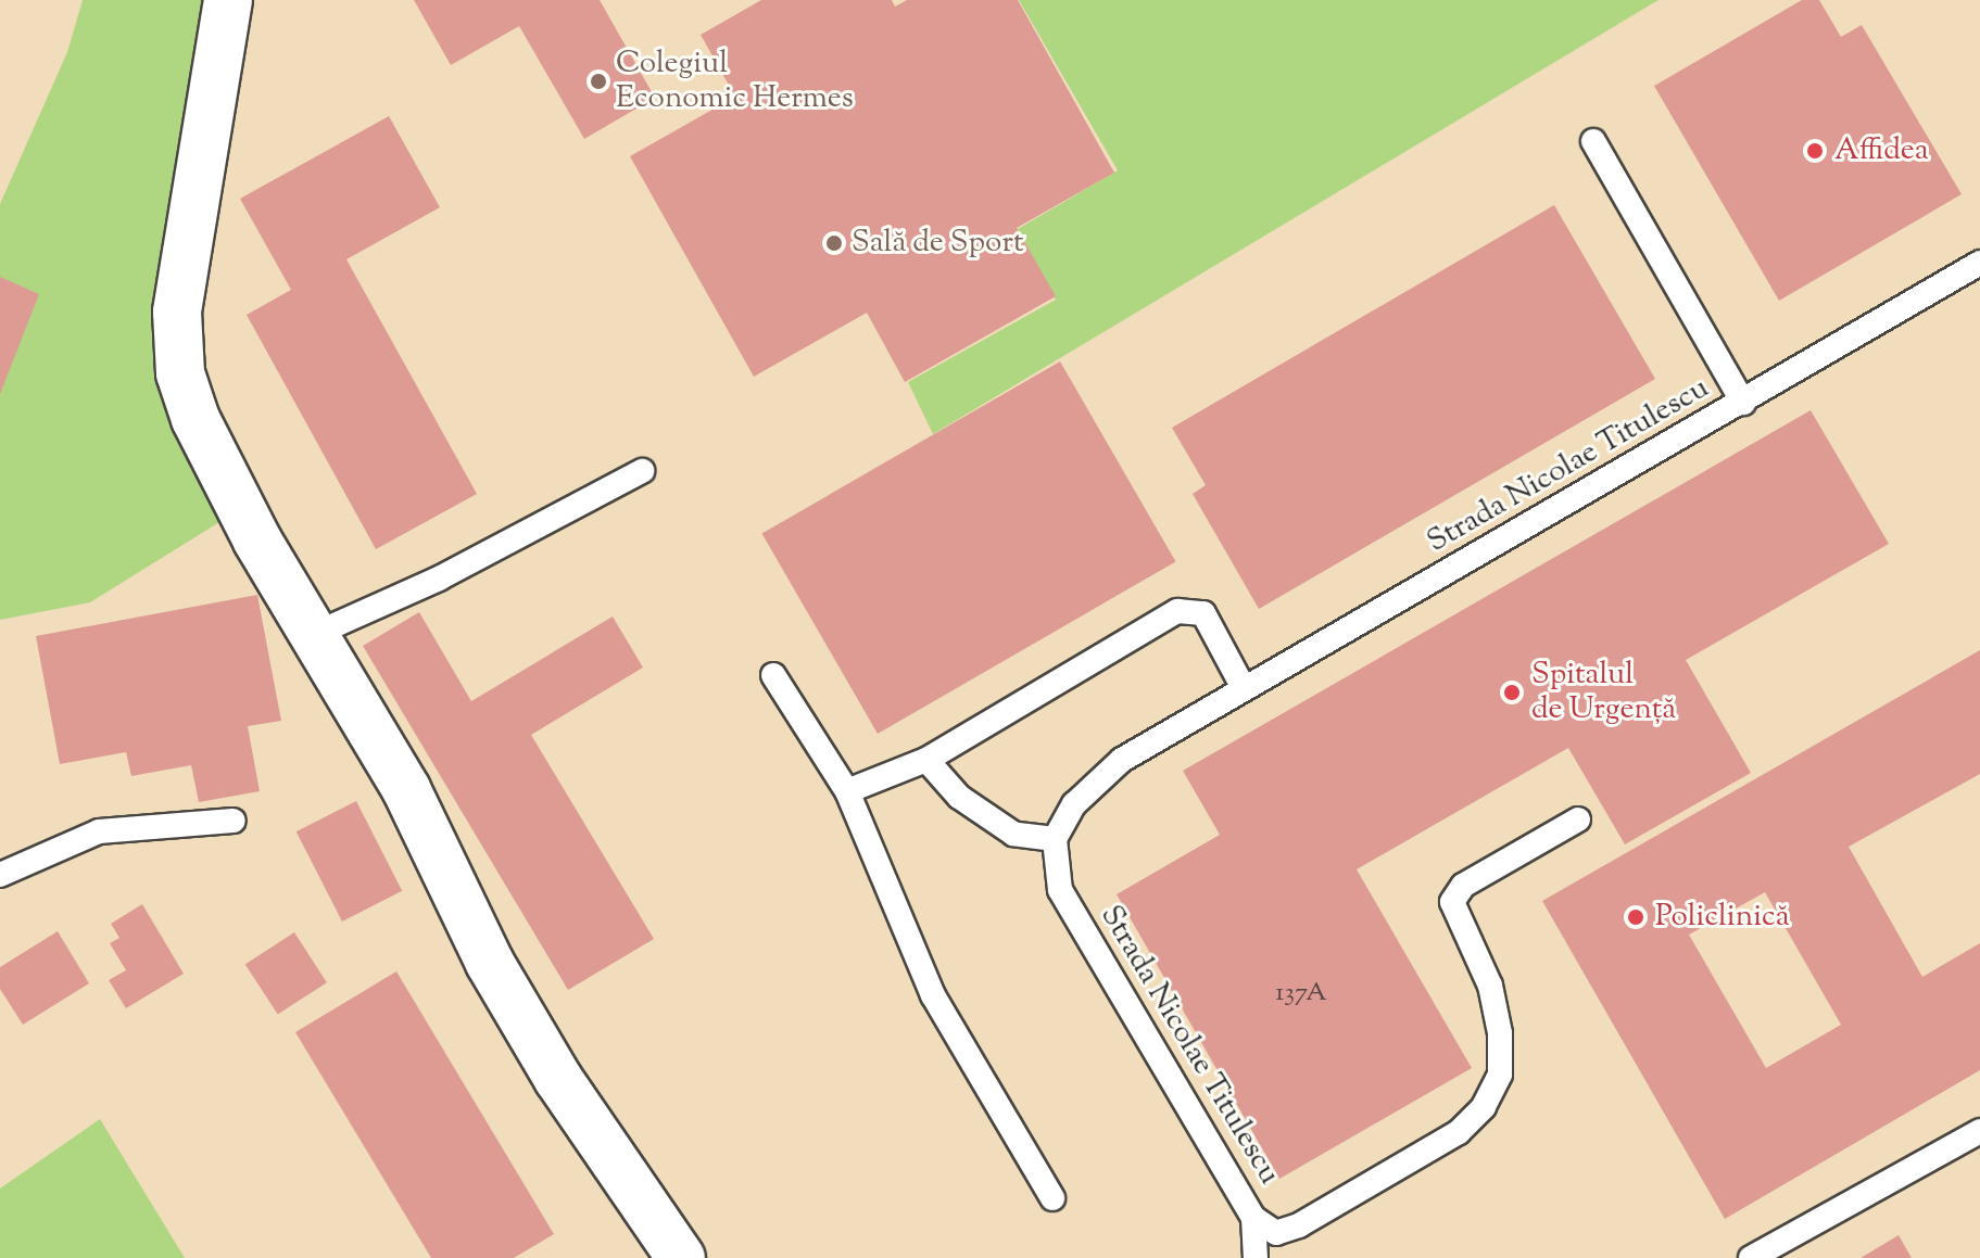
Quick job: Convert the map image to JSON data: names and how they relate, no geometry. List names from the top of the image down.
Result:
{
  "streets": {
    "lane": ["Strada Nicolae Titulescu"]
  },
  "places": [
    "Colegiul Economic Hermes",
    "Affidea",
    "Sală de Sport",
    "Spitalul de Urgență",
    "Policlinică"
  ],
  "house_numbers": ["137A"]
}
